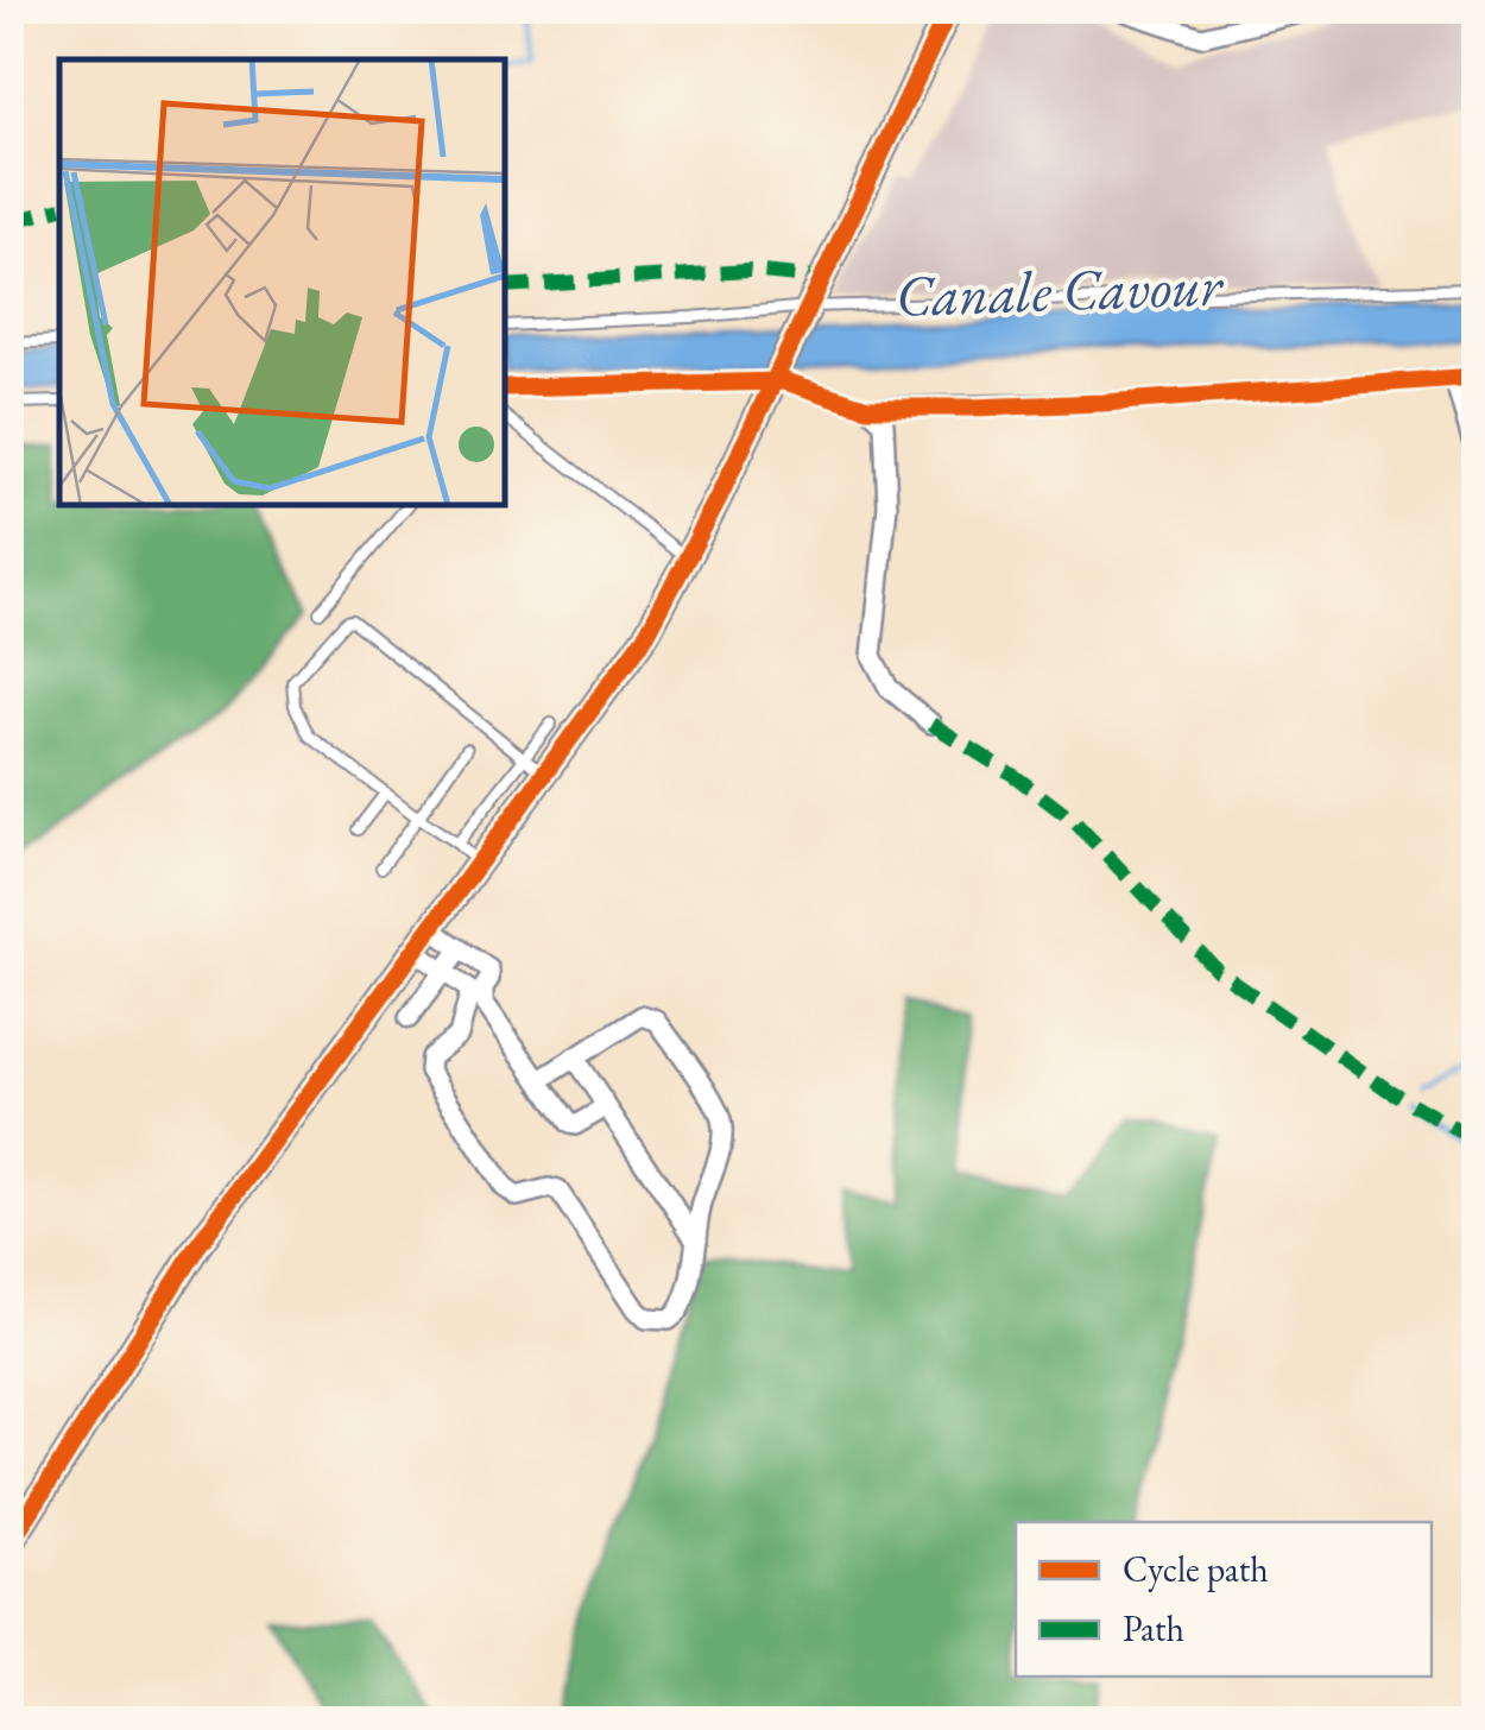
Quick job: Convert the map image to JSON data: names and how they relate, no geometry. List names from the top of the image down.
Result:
{
  "water": ["Canale Cavour"],
  "legend": ["Cycle path", "Path"]
}
